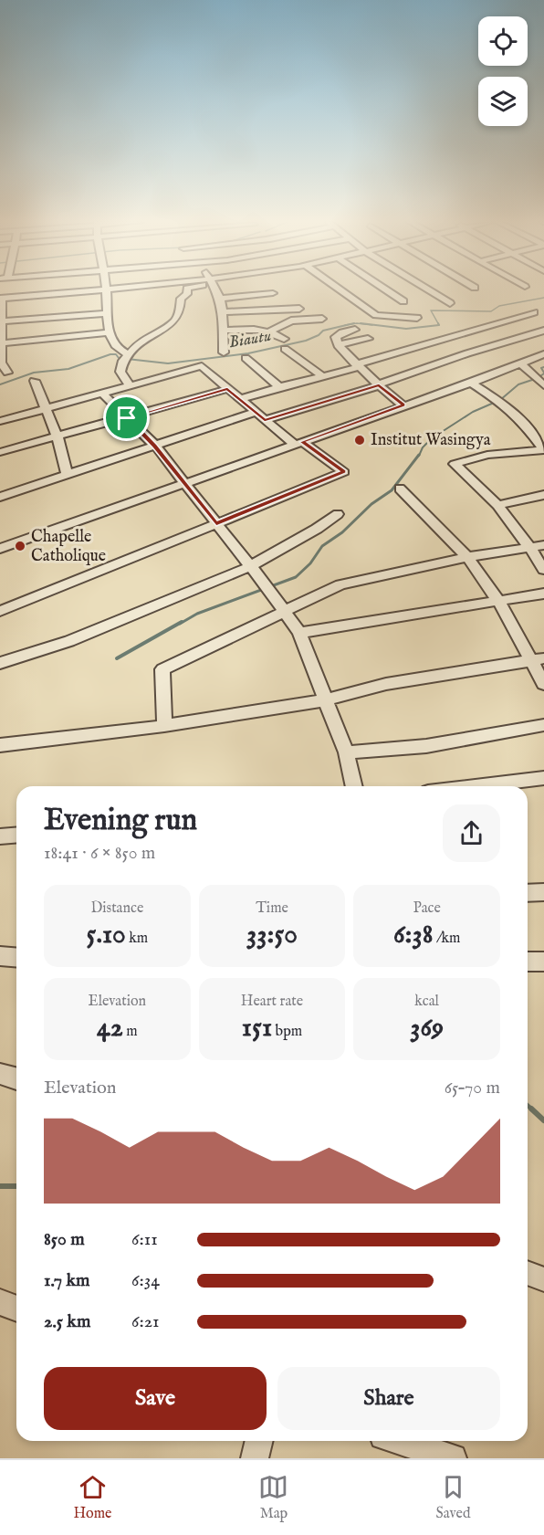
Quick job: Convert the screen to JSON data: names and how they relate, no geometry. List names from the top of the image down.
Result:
{
  "water": ["Biautu"],
  "places": ["Institut Wasingya", "Chapelle Catholique"],
  "page": {
    "heading": ["Evening run", "18:41 · 6 × 850 m"],
    "stats": [
      ["Distance", "5.10 km"],
      ["Time", "33:50"],
      ["Pace", "6:38 /km"],
      ["Elevation", "42 m"],
      ["Heart rate", "151 bpm"],
      ["kcal", "369"]
    ],
    "chart": ["Elevation", "65–70 m"],
    "list": [
      {
        "name": "850 m",
        "note": "6:11"
      },
      {
        "name": "1.7 km",
        "note": "6:34"
      },
      {
        "name": "2.5 km",
        "note": "6:21"
      }
    ],
    "buttons": ["Save", "Share"],
    "tabs": ["Home", "Map", "Saved"]
  }
}
